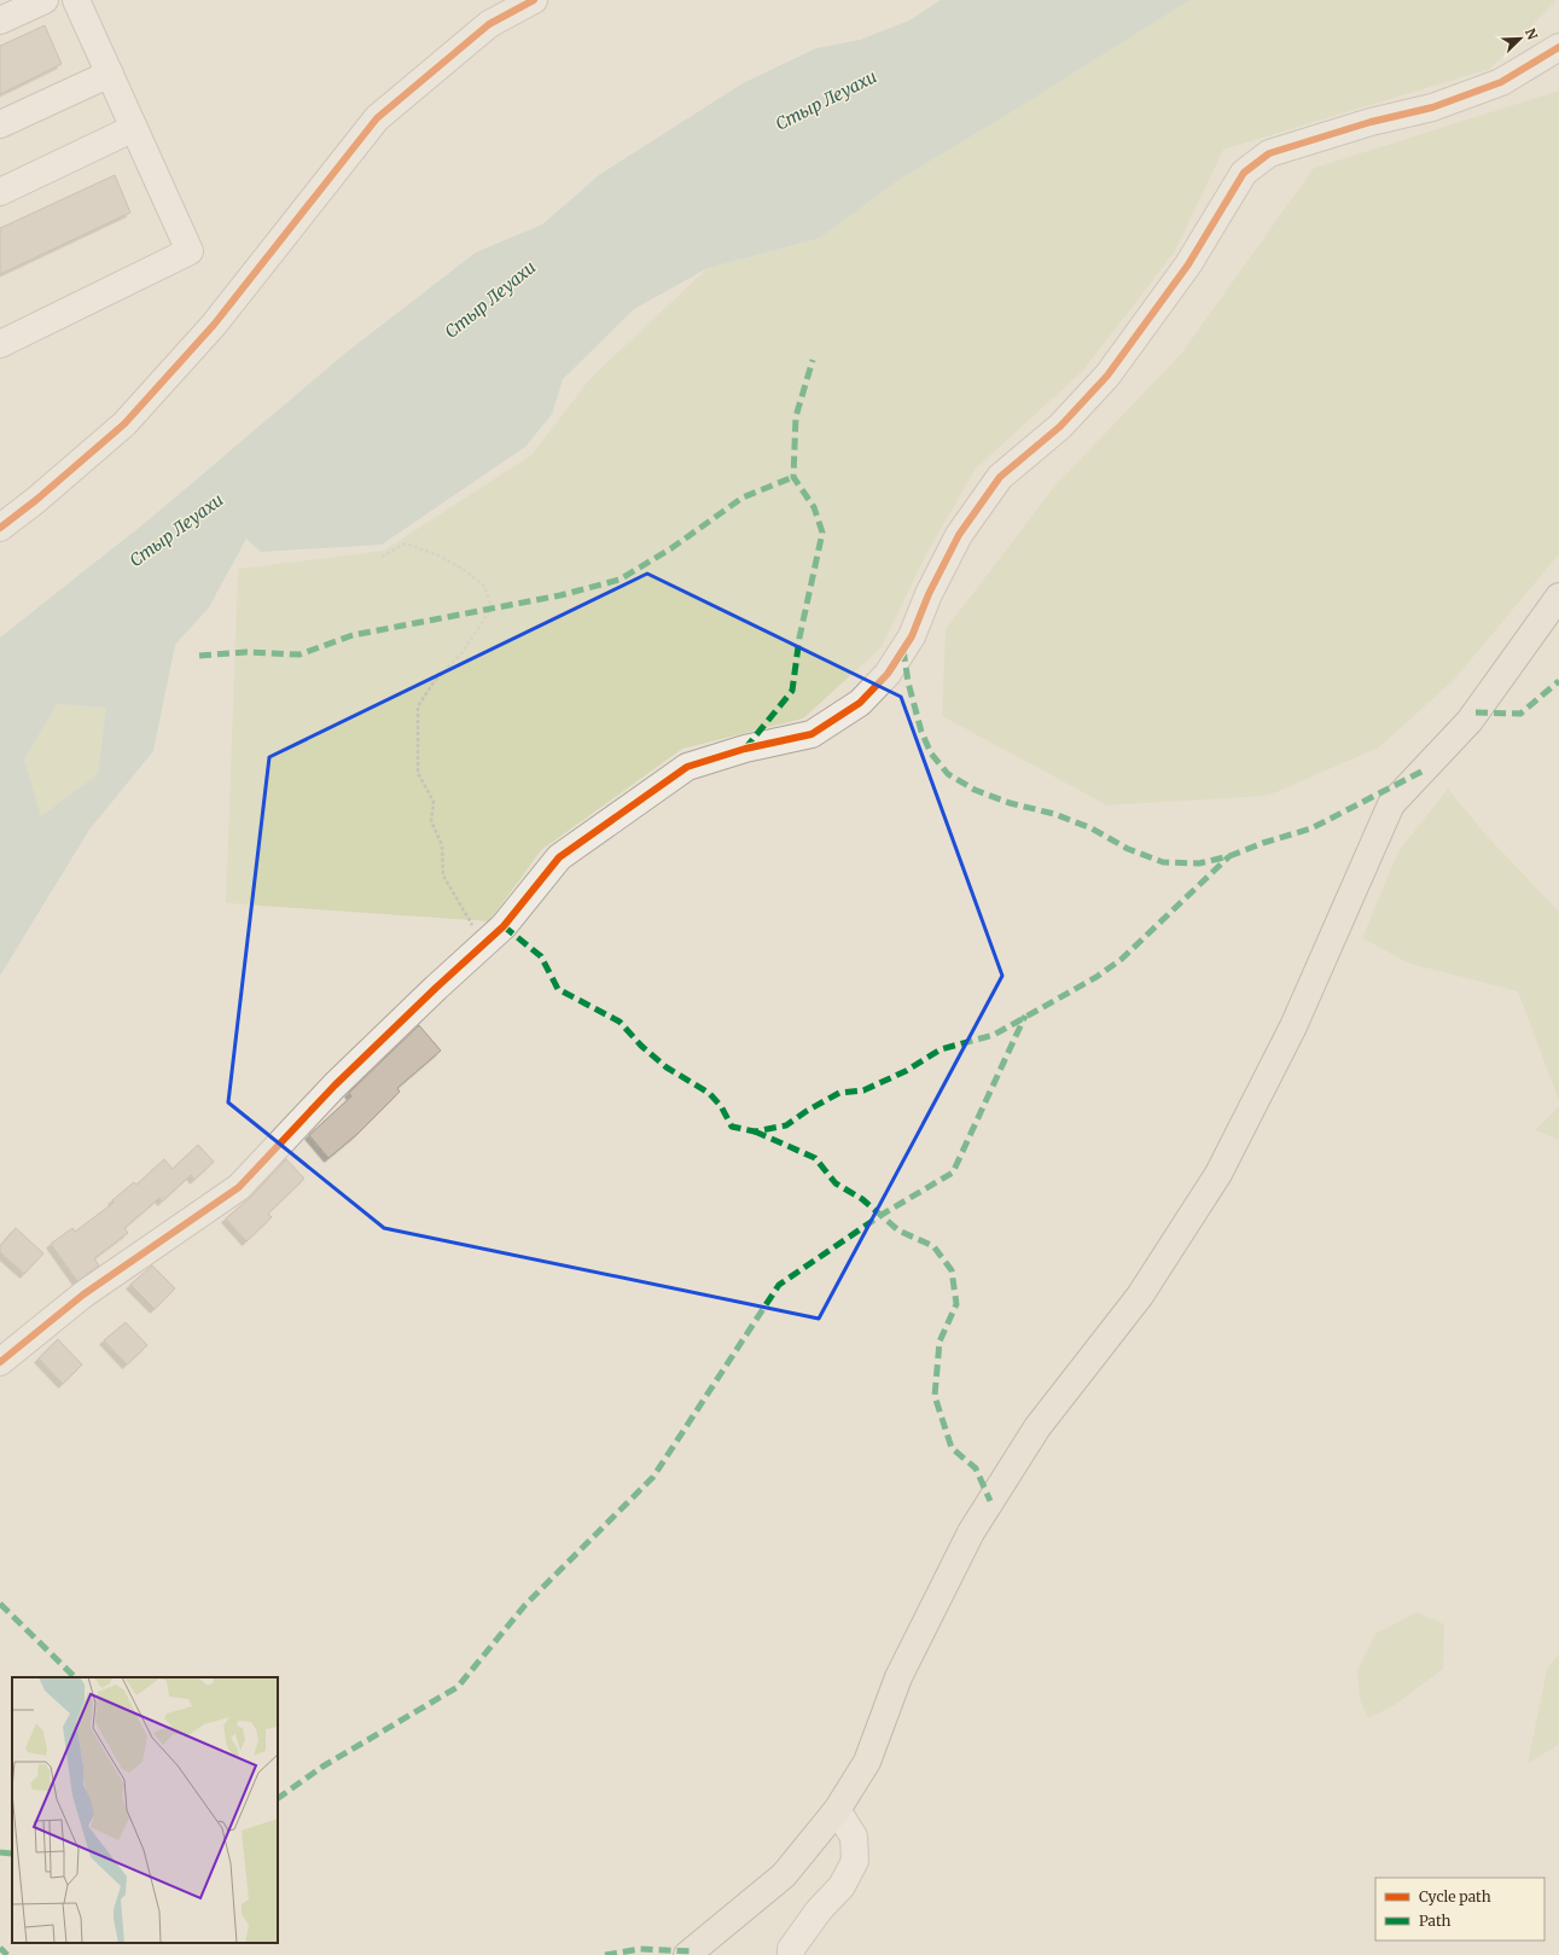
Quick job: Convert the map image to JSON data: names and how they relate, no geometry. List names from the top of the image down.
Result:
{
  "water": ["Стыр Леуахи"],
  "legend": ["Cycle path", "Path"],
  "north": "top right"
}
